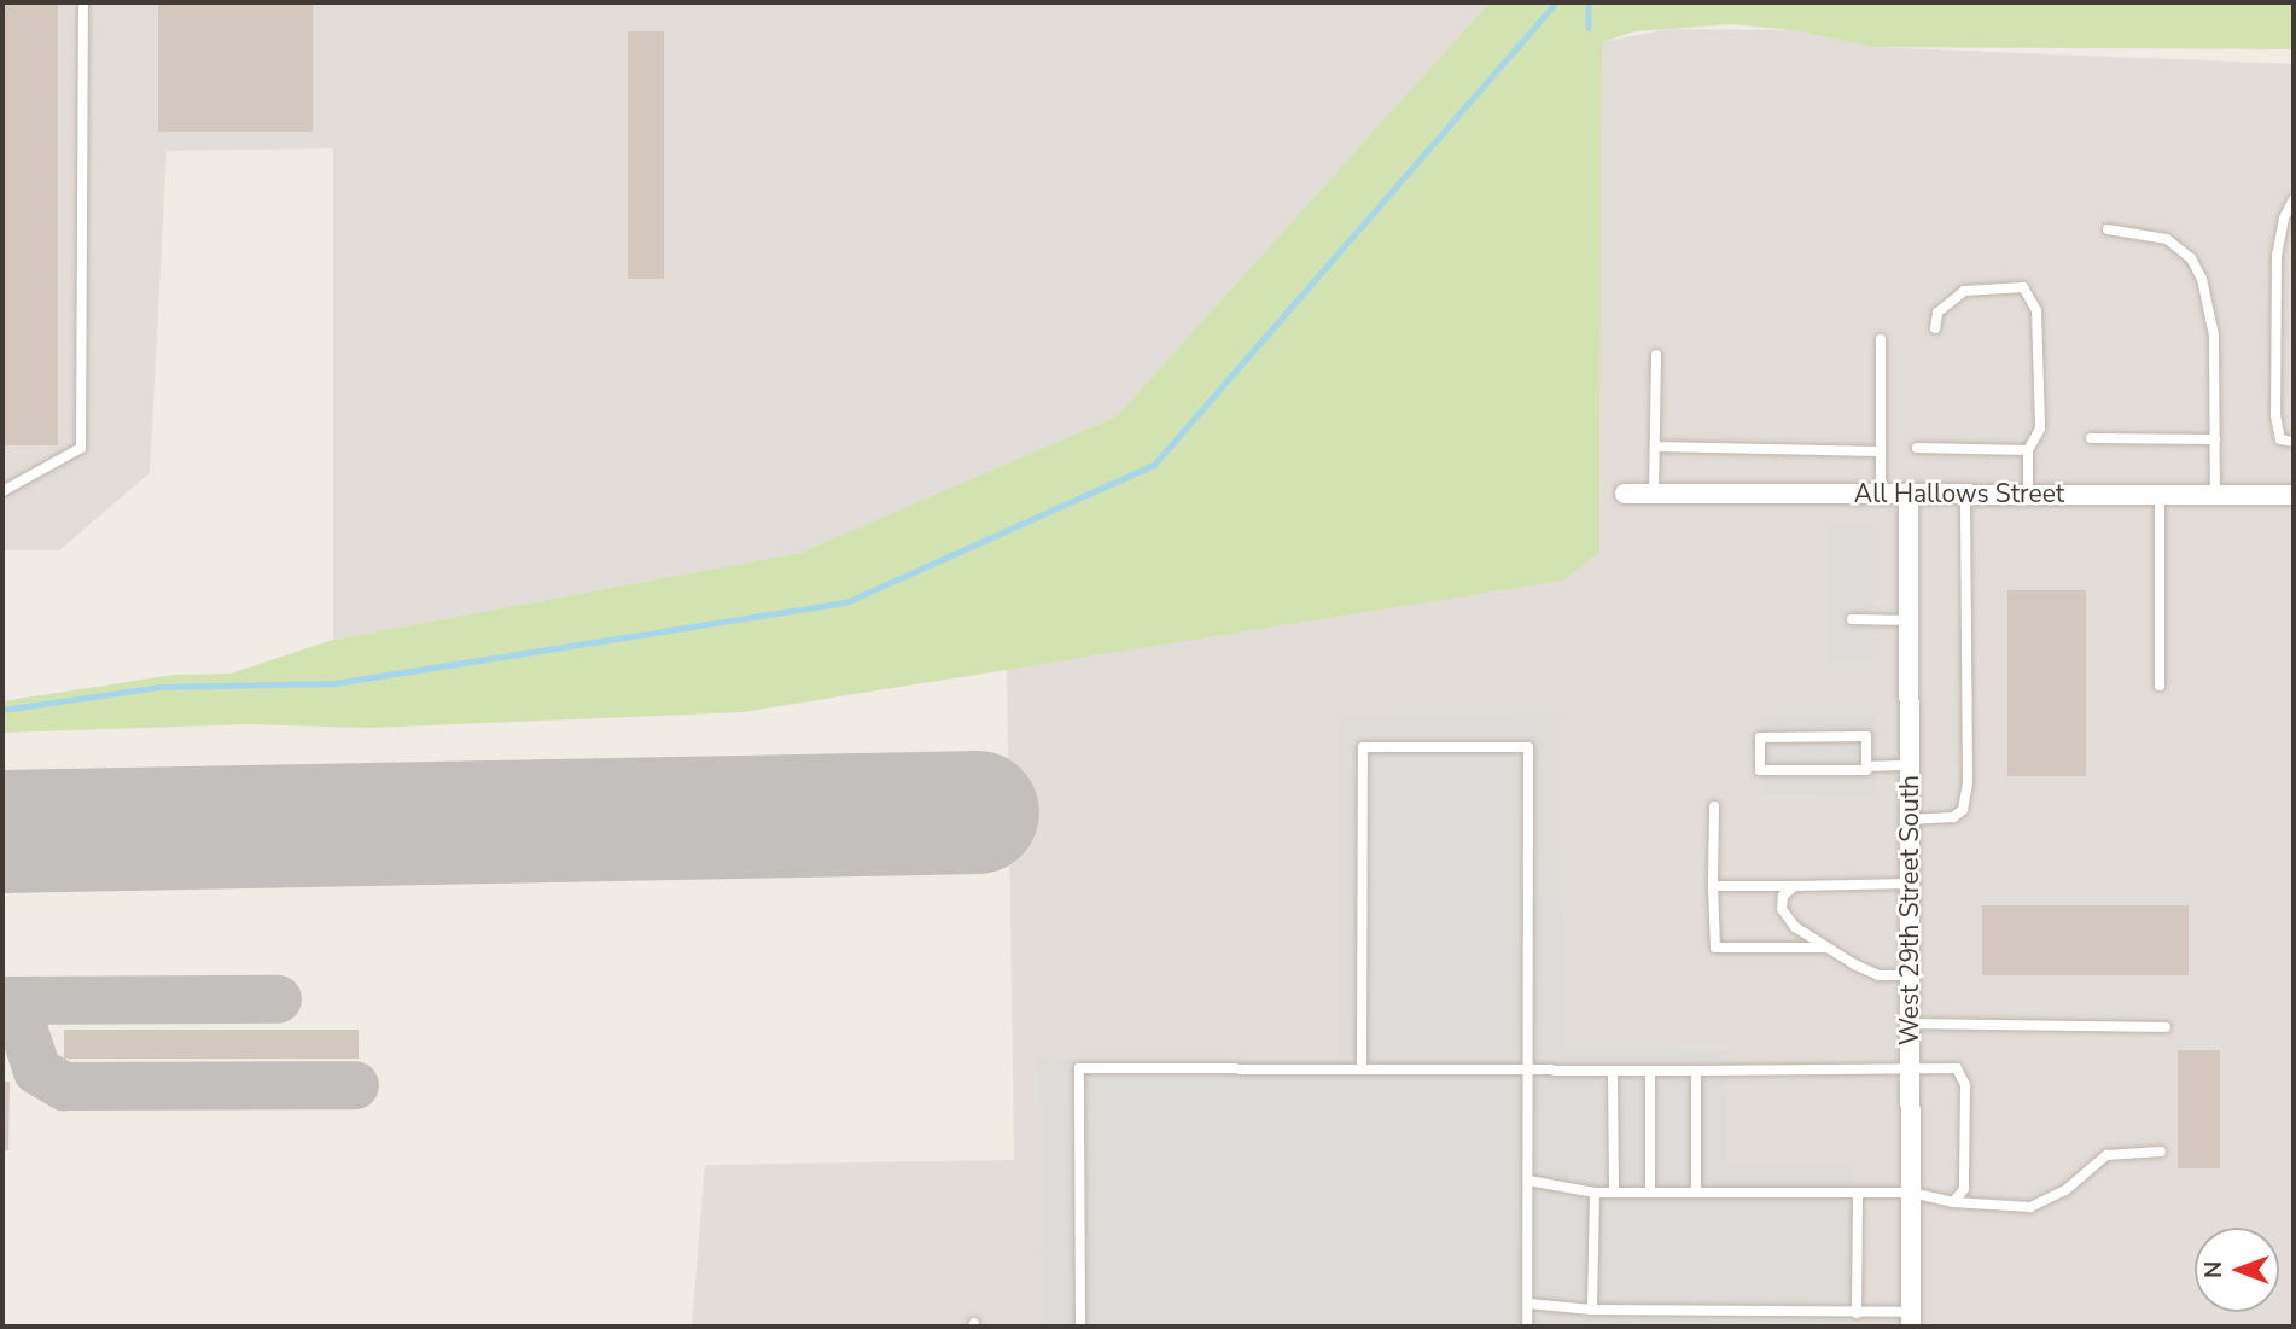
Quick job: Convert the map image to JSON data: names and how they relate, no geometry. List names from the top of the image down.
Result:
{
  "streets": {
    "street": ["All Hallows Street", "West 29th Street South"]
  },
  "crossings": [
    ["All Hallows Street", "West 29th Street South"]
  ],
  "north": "left"
}
